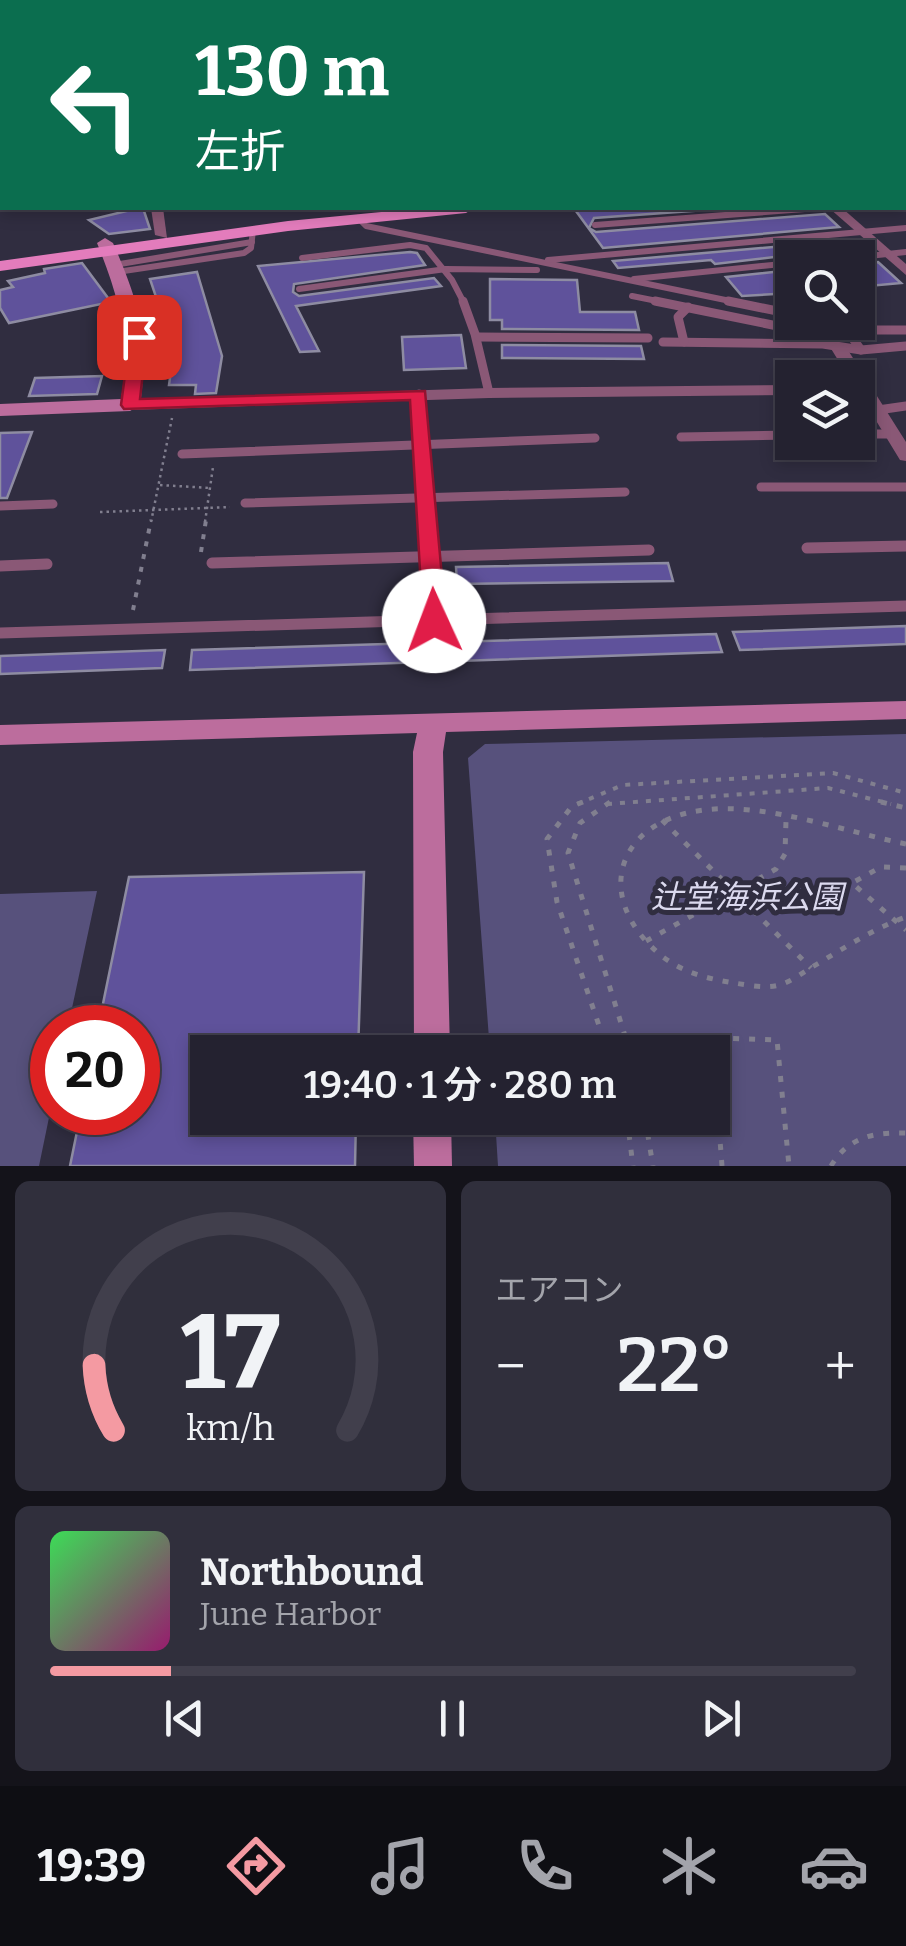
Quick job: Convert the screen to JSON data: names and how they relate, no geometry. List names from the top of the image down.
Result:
{
  "parks": ["辻堂海浜公園"],
  "page": {
    "turn": ["130 m", "左折"],
    "limit": "20",
    "trip": "19:40 · 1 分 · 280 m",
    "tile": "エアコン",
    "heat": ["−", "22°", "+"],
    "song": ["Northbound", "June Harbor"],
    "tabs": "19:39",
    "gauge": ["17", "km/h"]
  }
}
